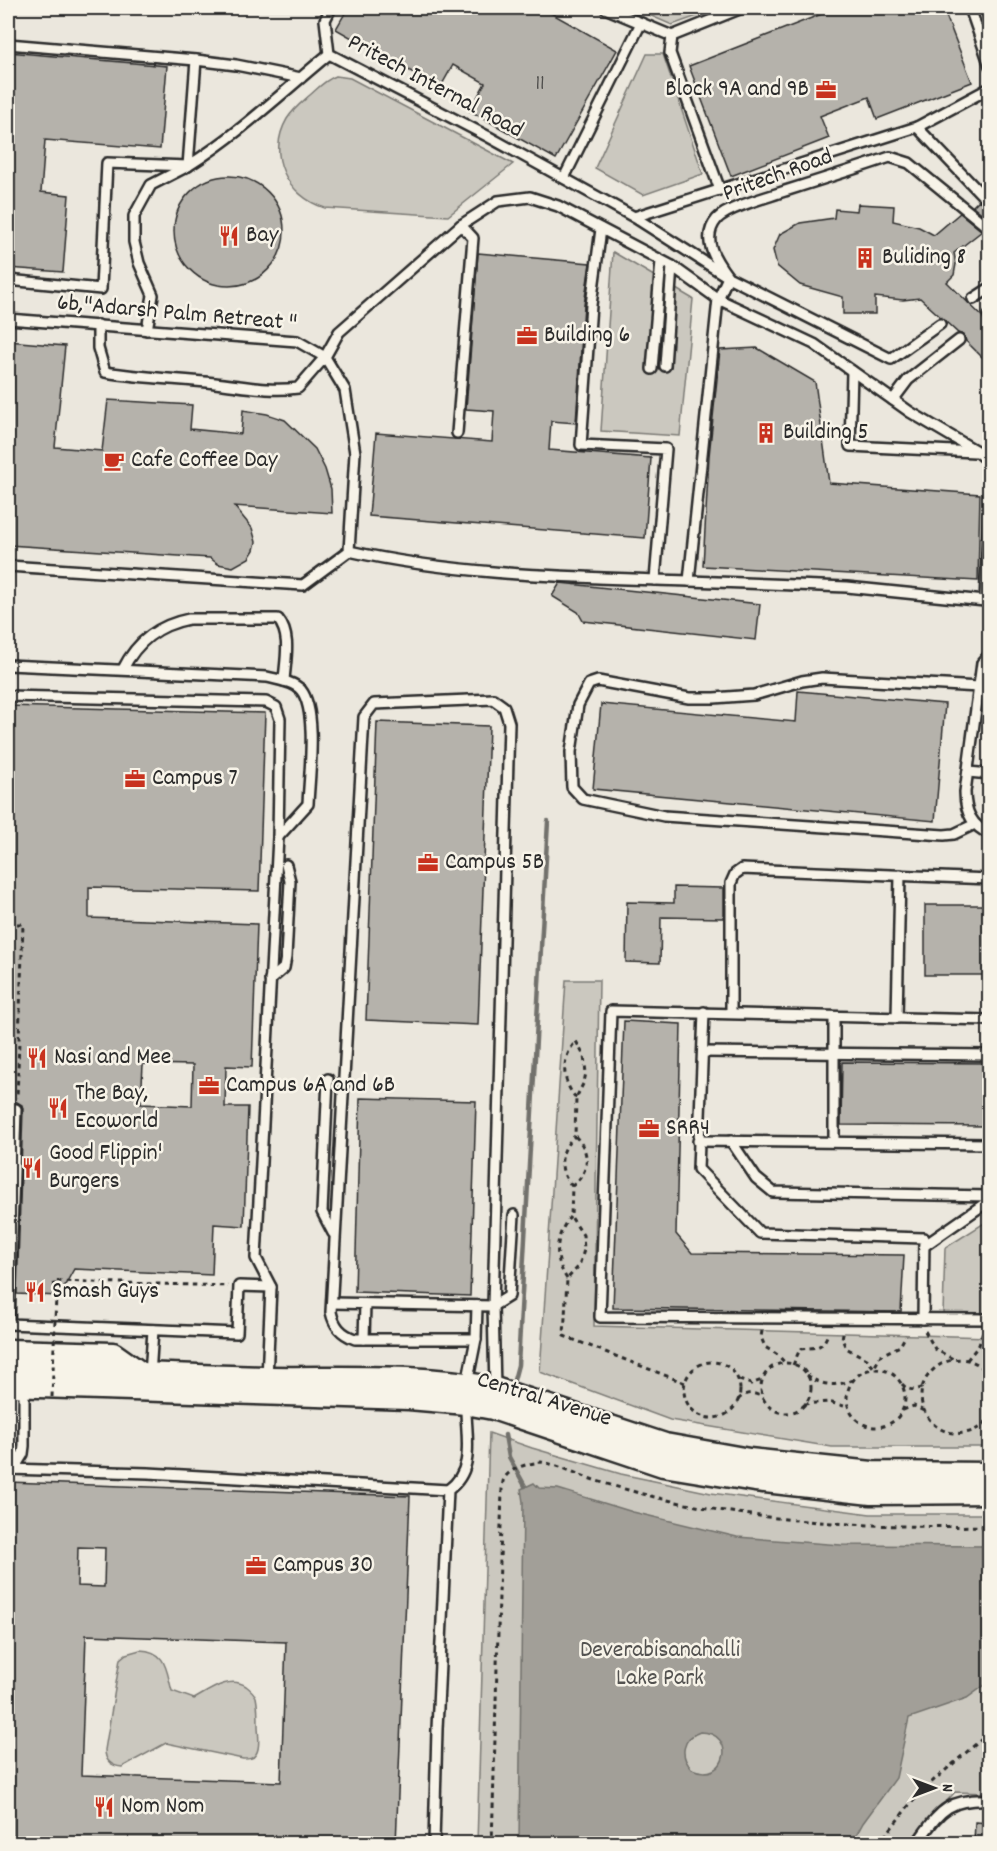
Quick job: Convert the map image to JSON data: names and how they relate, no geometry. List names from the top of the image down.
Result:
{
  "streets": {
    "street": ["Central Avenue"],
    "lane": ["Pritech Internal Road", "Pritech Road", "6b,\"Adarsh Palm Retreat \""]
  },
  "crossings": [
    ["Pritech Internal Road", "Pritech Road"]
  ],
  "parks": ["Deverabisanahalli Lake Park"],
  "places": {
    "office": [
      "Block 9A and 9B",
      "Building 6",
      "Campus 7",
      "Campus 5B",
      "Campus 6A and 6B",
      "SRR4",
      "Campus 30"
    ],
    "restaurant": [
      "Bay",
      "Nasi and Mee",
      "The Bay, Ecoworld",
      "Good Flippin' Burgers",
      "Smash Guys",
      "Nom Nom"
    ],
    "building": ["Buliding 8", "Building 5"],
    "cafe": ["Cafe Coffee Day"]
  },
  "house_numbers": ["11"],
  "north": "right"
}
